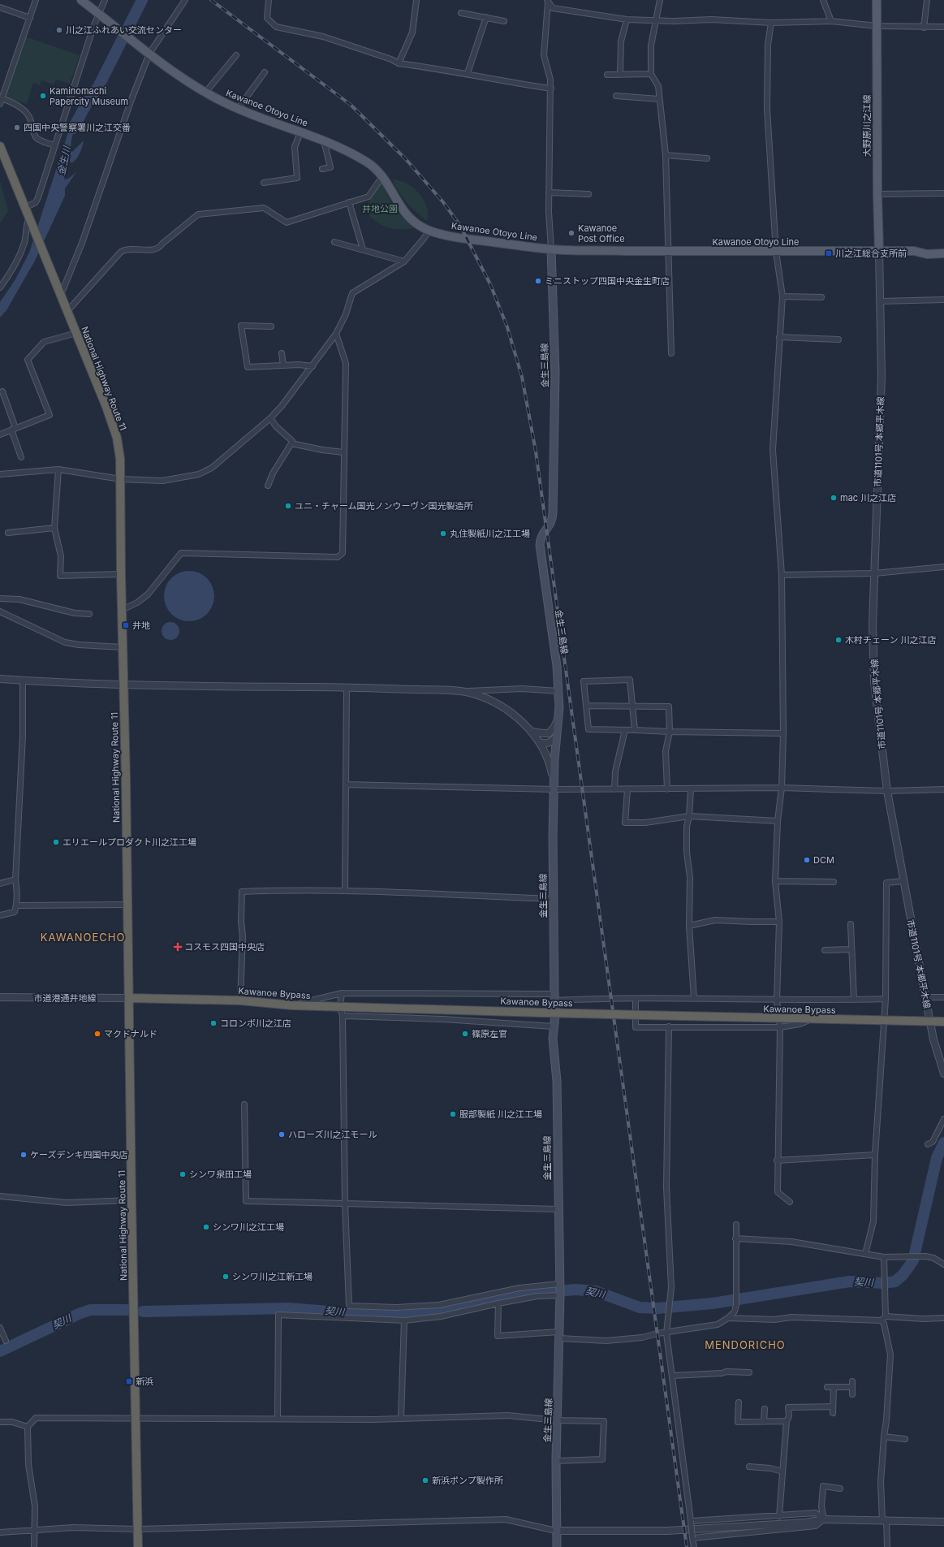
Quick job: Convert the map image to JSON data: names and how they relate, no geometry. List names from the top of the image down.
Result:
{
  "streets": {
    "highway": ["National Highway Route 11", "Kawanoe Bypass"],
    "main road": ["Kawanoe Otoyo Line", "大野原川之江線", "金生三島線"],
    "street": ["市道1101号 本郷平木線", "市道港通井地線"]
  },
  "crossings": [
    ["Kawanoe Otoyo Line", "大野原川之江線"],
    ["Kawanoe Otoyo Line", "金生三島線"],
    ["Kawanoe Otoyo Line", "市道1101号 本郷平木線"],
    ["大野原川之江線", "市道1101号 本郷平木線"],
    ["National Highway Route 11", "Kawanoe Bypass"],
    ["National Highway Route 11", "市道港通井地線"],
    ["市道1101号 本郷平木線", "Kawanoe Bypass"],
    ["Kawanoe Bypass", "市道港通井地線"]
  ],
  "districts": ["KAWANOECHO", "MENDORICHO"],
  "water": ["金生川", "契川"],
  "parks": ["井地公園"],
  "places": {
    "other": [
      "川之江ふれあい交流センター",
      "Kaminomachi Papercity Museum",
      "四国中央警察署川之江交番",
      "Kawanoe Post Office",
      "ミニストップ四国中央金生町店",
      "mac 川之江店",
      "ユニ・チャーム国光ノンウーヴン国光製造所",
      "丸住製紙川之江工場",
      "木村チェーン 川之江店",
      "エリエールプロダクト川之江工場",
      "DCM",
      "コロンボ川之江店",
      "マクドナルド",
      "篠原左官",
      "服部製紙 川之江工場",
      "ハローズ川之江モール",
      "ケーズデンキ四国中央店",
      "シンワ泉田工場",
      "シンワ川之江工場",
      "シンワ川之江新工場",
      "新浜ポンプ製作所"
    ],
    "transit": ["川之江総合支所前", "井地", "新浜"],
    "health": ["コスモス四国中央店"]
  }
}
